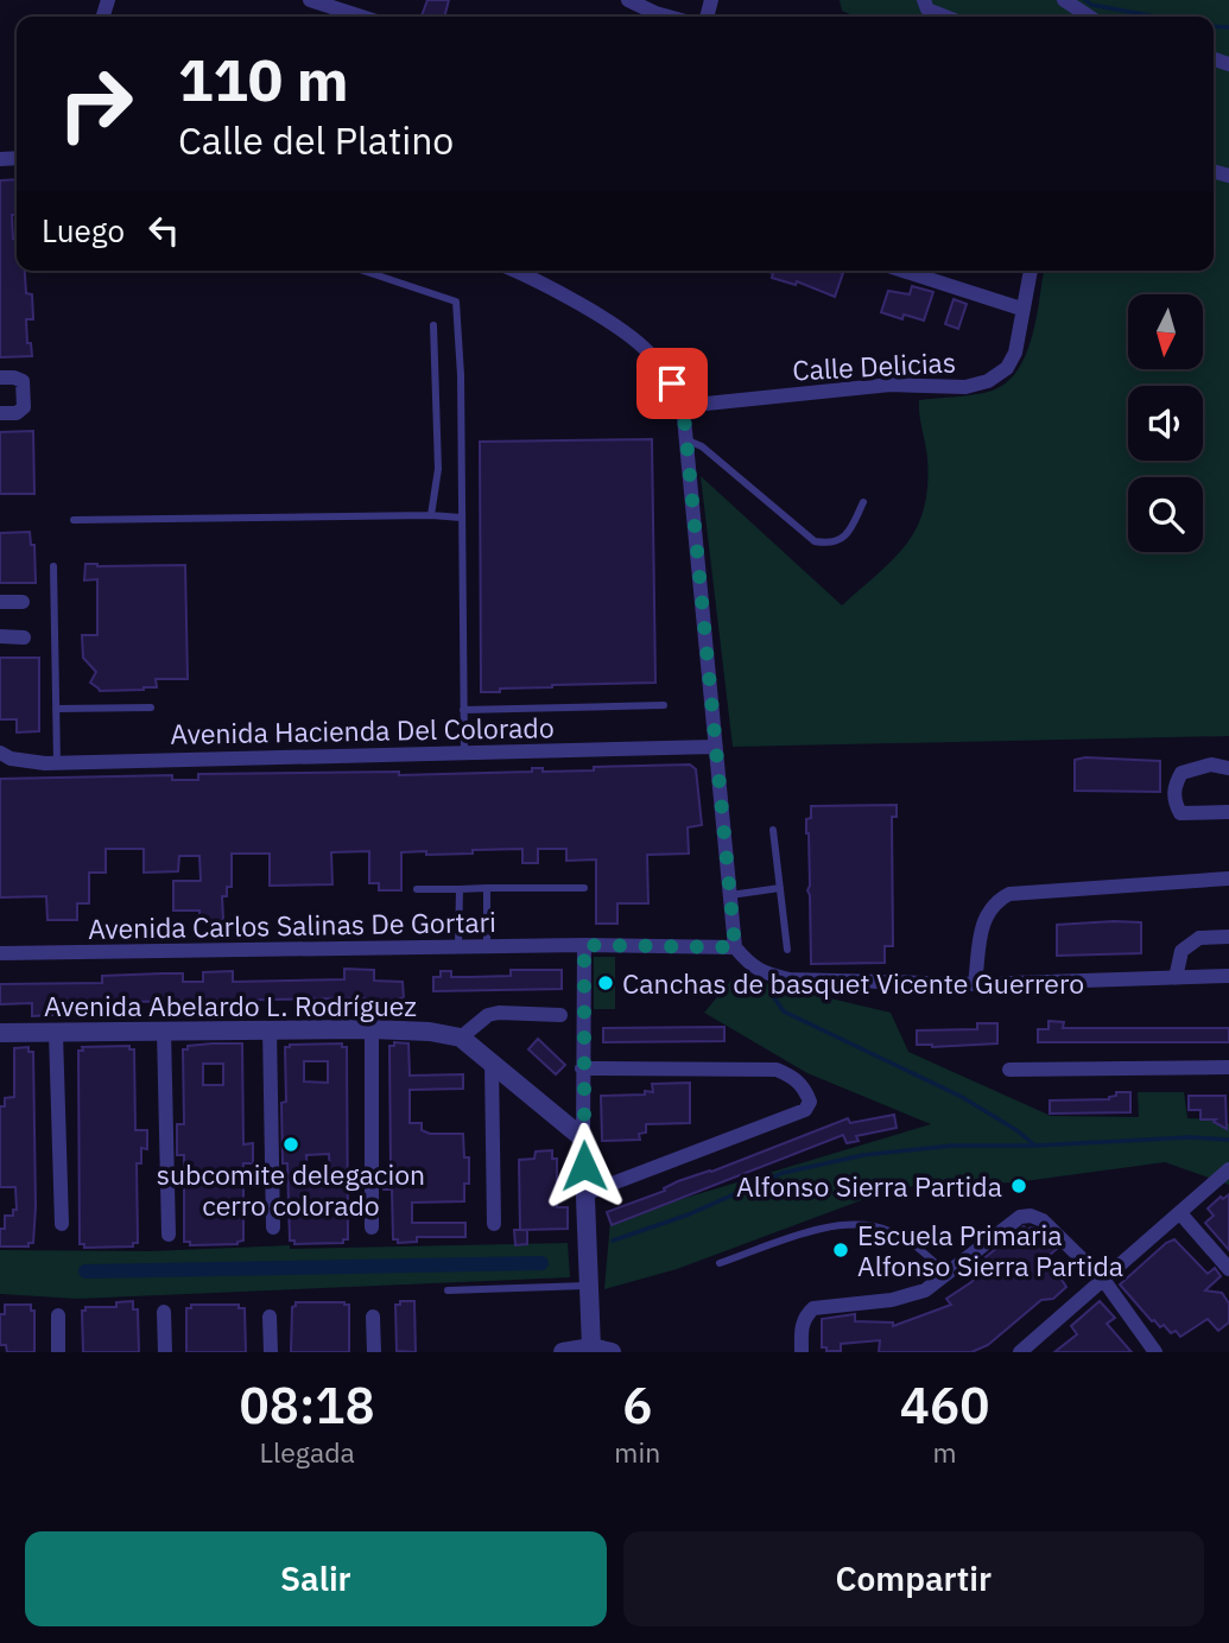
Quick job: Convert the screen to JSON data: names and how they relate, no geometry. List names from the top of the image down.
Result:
{
  "streets": {
    "street": [
      "Calle Delicias",
      "Avenida Hacienda Del Colorado",
      "Avenida Carlos Salinas De Gortari",
      "Avenida Abelardo L. Rodríguez"
    ]
  },
  "places": [
    "Canchas de basquet Vicente Guerrero",
    "subcomite delegacion cerro colorado",
    "Alfonso Sierra Partida",
    "Escuela Primaria Alfonso Sierra Partida"
  ],
  "north": "bottom",
  "page": {
    "turn": ["110 m", "Calle del Platino"],
    "then": "Luego",
    "eta": [
      "08:18",
      "Llegada",
      "6",
      "min",
      "460",
      "m"
    ],
    "buttons": ["Salir", "Compartir"]
  }
}
